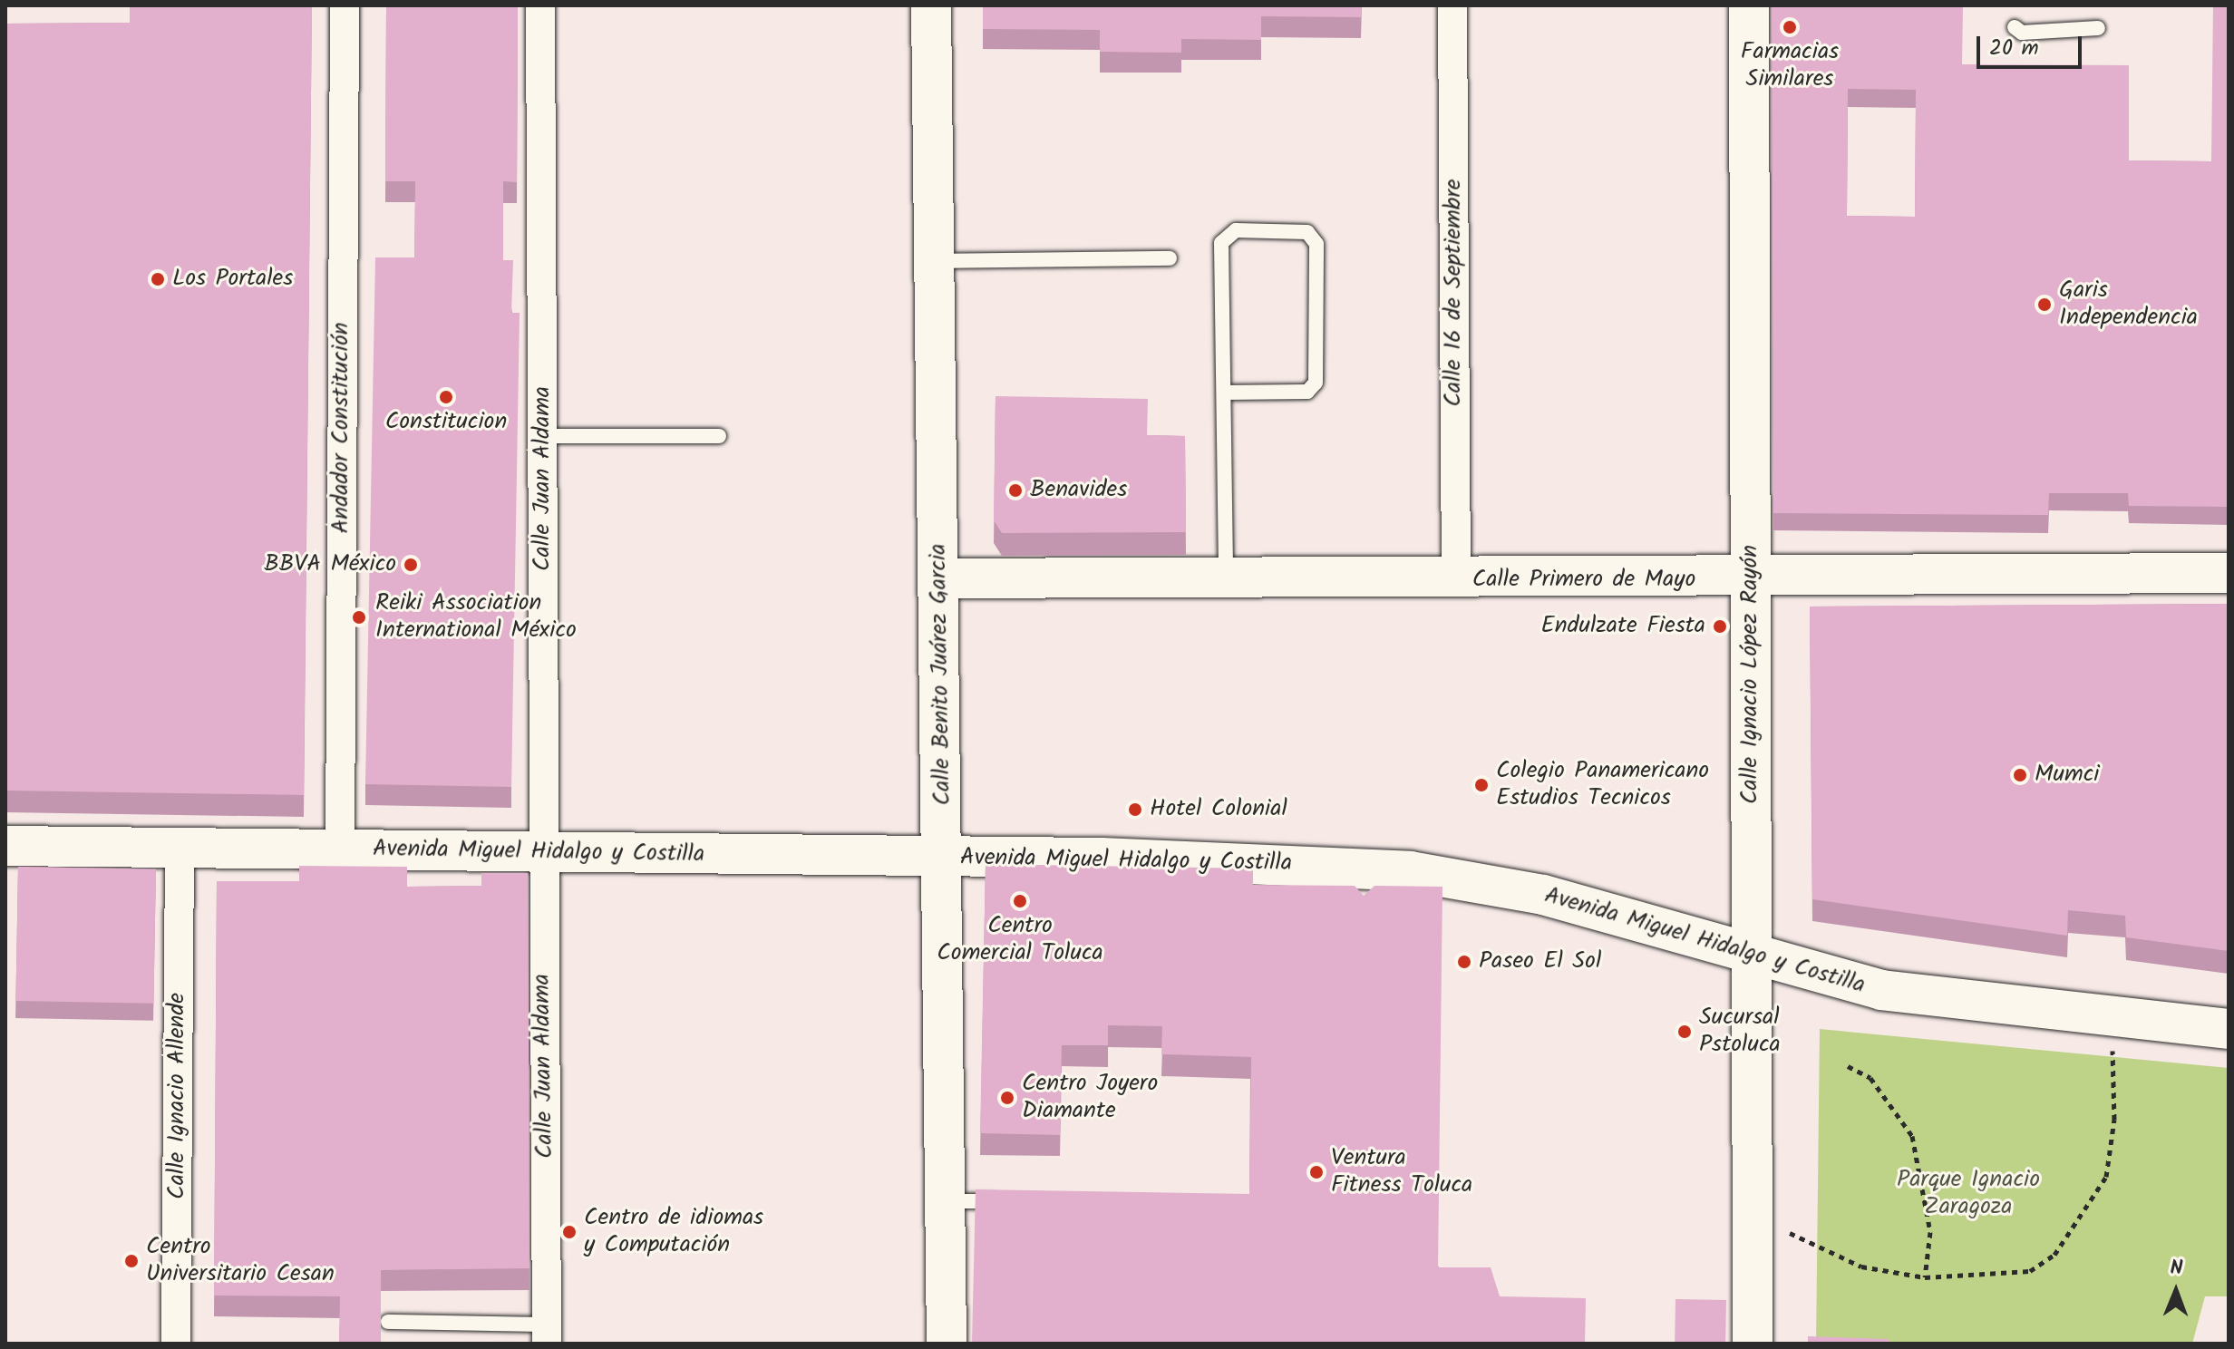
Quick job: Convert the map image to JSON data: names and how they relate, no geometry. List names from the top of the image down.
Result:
{
  "streets": {
    "main road": [
      "Calle Primero de Mayo",
      "Calle Benito Juárez Garcia",
      "Calle Ignacio López Rayón",
      "Avenida Miguel Hidalgo y Costilla"
    ],
    "street": [
      "Calle 16 de Septiembre",
      "Andador Constitución",
      "Calle Juan Aldama",
      "Calle Ignacio Allende"
    ]
  },
  "crossings": [
    ["Calle 16 de Septiembre", "Calle Primero de Mayo"],
    ["Andador Constitución", "Avenida Miguel Hidalgo y Costilla"],
    ["Calle Juan Aldama", "Avenida Miguel Hidalgo y Costilla"],
    ["Calle Primero de Mayo", "Calle Benito Juárez Garcia"],
    ["Calle Primero de Mayo", "Calle Ignacio López Rayón"],
    ["Calle Benito Juárez Garcia", "Avenida Miguel Hidalgo y Costilla"],
    ["Calle Ignacio López Rayón", "Avenida Miguel Hidalgo y Costilla"],
    ["Avenida Miguel Hidalgo y Costilla", "Calle Ignacio Allende"]
  ],
  "parks": ["Parque Ignacio Zaragoza"],
  "places": [
    "Farmacias Similares",
    "Los Portales",
    "Garis Independencia",
    "Constitucion",
    "Benavides",
    "BBVA México",
    "Reiki Association International México",
    "Endulzate Fiesta",
    "Mumci",
    "Colegio Panamericano Estudios Tecnicos",
    "Hotel Colonial",
    "Centro Comercial Toluca",
    "Paseo El Sol",
    "Sucursal Pstoluca",
    "Centro Joyero Diamante",
    "Ventura Fitness Toluca",
    "Centro de idiomas y Computación",
    "Centro Universitario Cesan"
  ],
  "scale_bar": "20 m",
  "north": "top"
}
